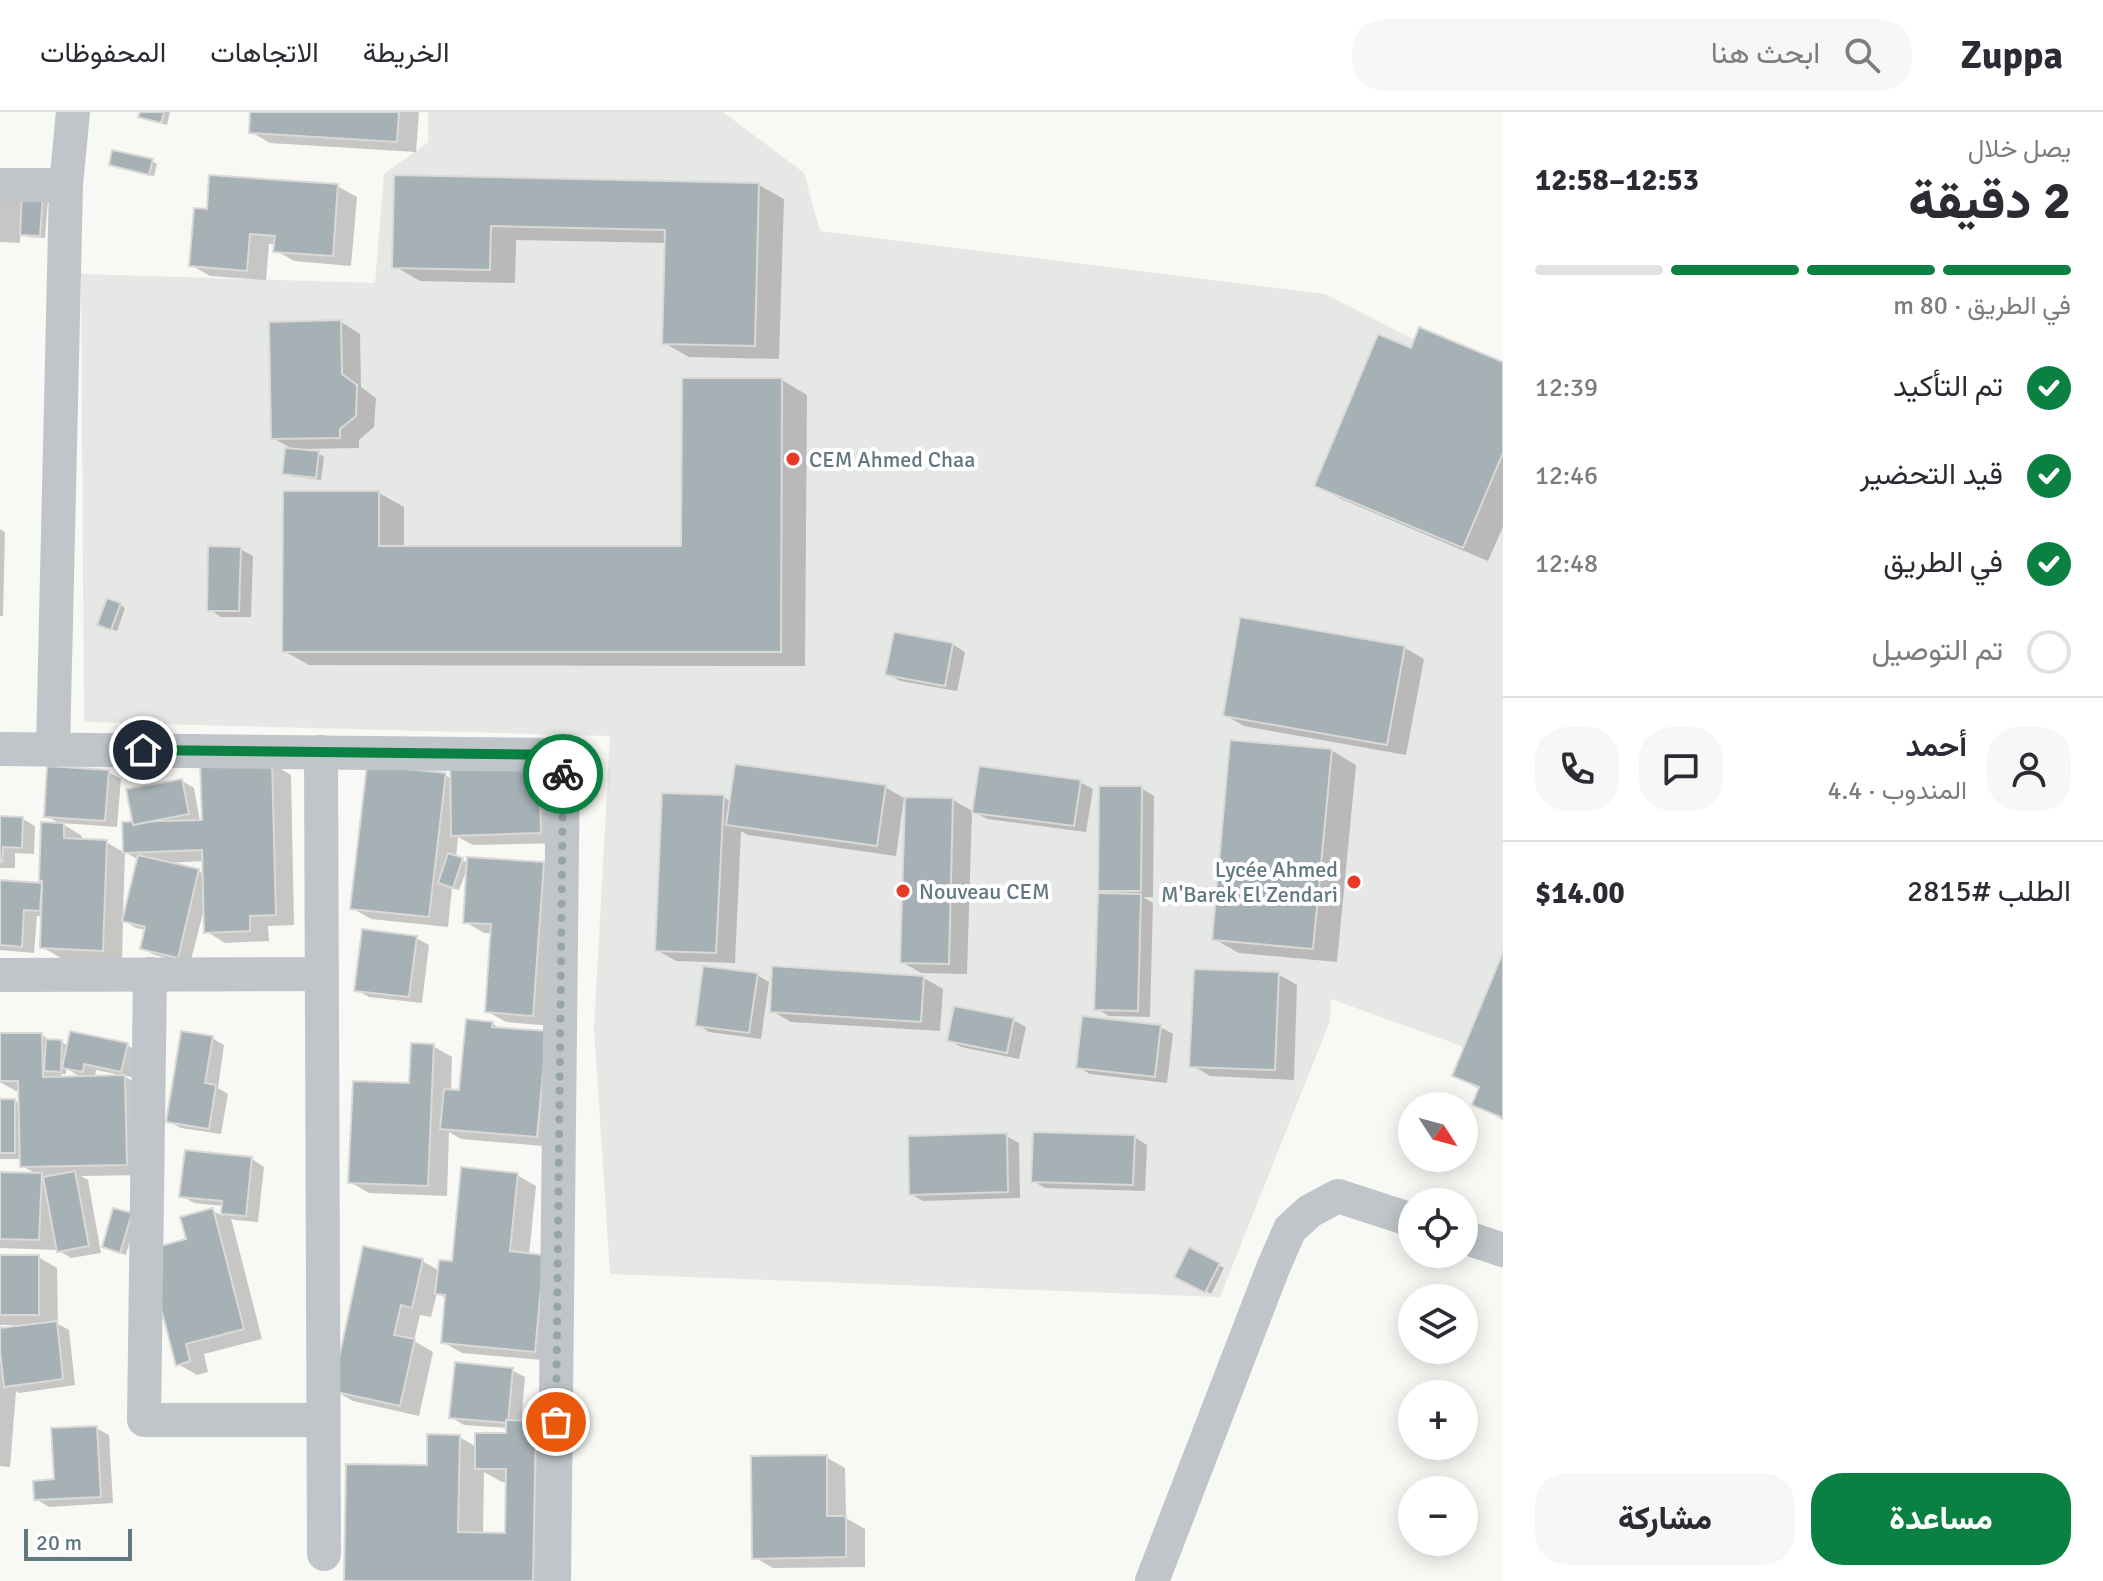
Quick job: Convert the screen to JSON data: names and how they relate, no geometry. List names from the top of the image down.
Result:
{
  "places": ["CEM Ahmed Chaa", "Lycée Ahmed M'Barek El Zendari", "Nouveau CEM"],
  "scale_bar": "20 m",
  "north": "bottom right",
  "page": {
    "header": "Zuppa",
    "search": "ابحث هنا",
    "nav": ["الخريطة", "الاتجاهات", "المحفوظات"],
    "heading": ["2 دقيقة", "يصل خلال", "12:53–12:58"],
    "panel": [
      "أحمد",
      "المندوب · 4.4",
      "الطلب #2815",
      "$14.00"
    ],
    "bar": "في الطريق · 80 m",
    "list": [
      ["تم التأكيد", "12:39"],
      ["قيد التحضير", "12:46"],
      ["في الطريق", "12:48"],
      "تم التوصيل"
    ],
    "map_buttons": ["+", "−"],
    "buttons": ["مساعدة", "مشاركة"],
    "scale": "20 m"
  }
}
